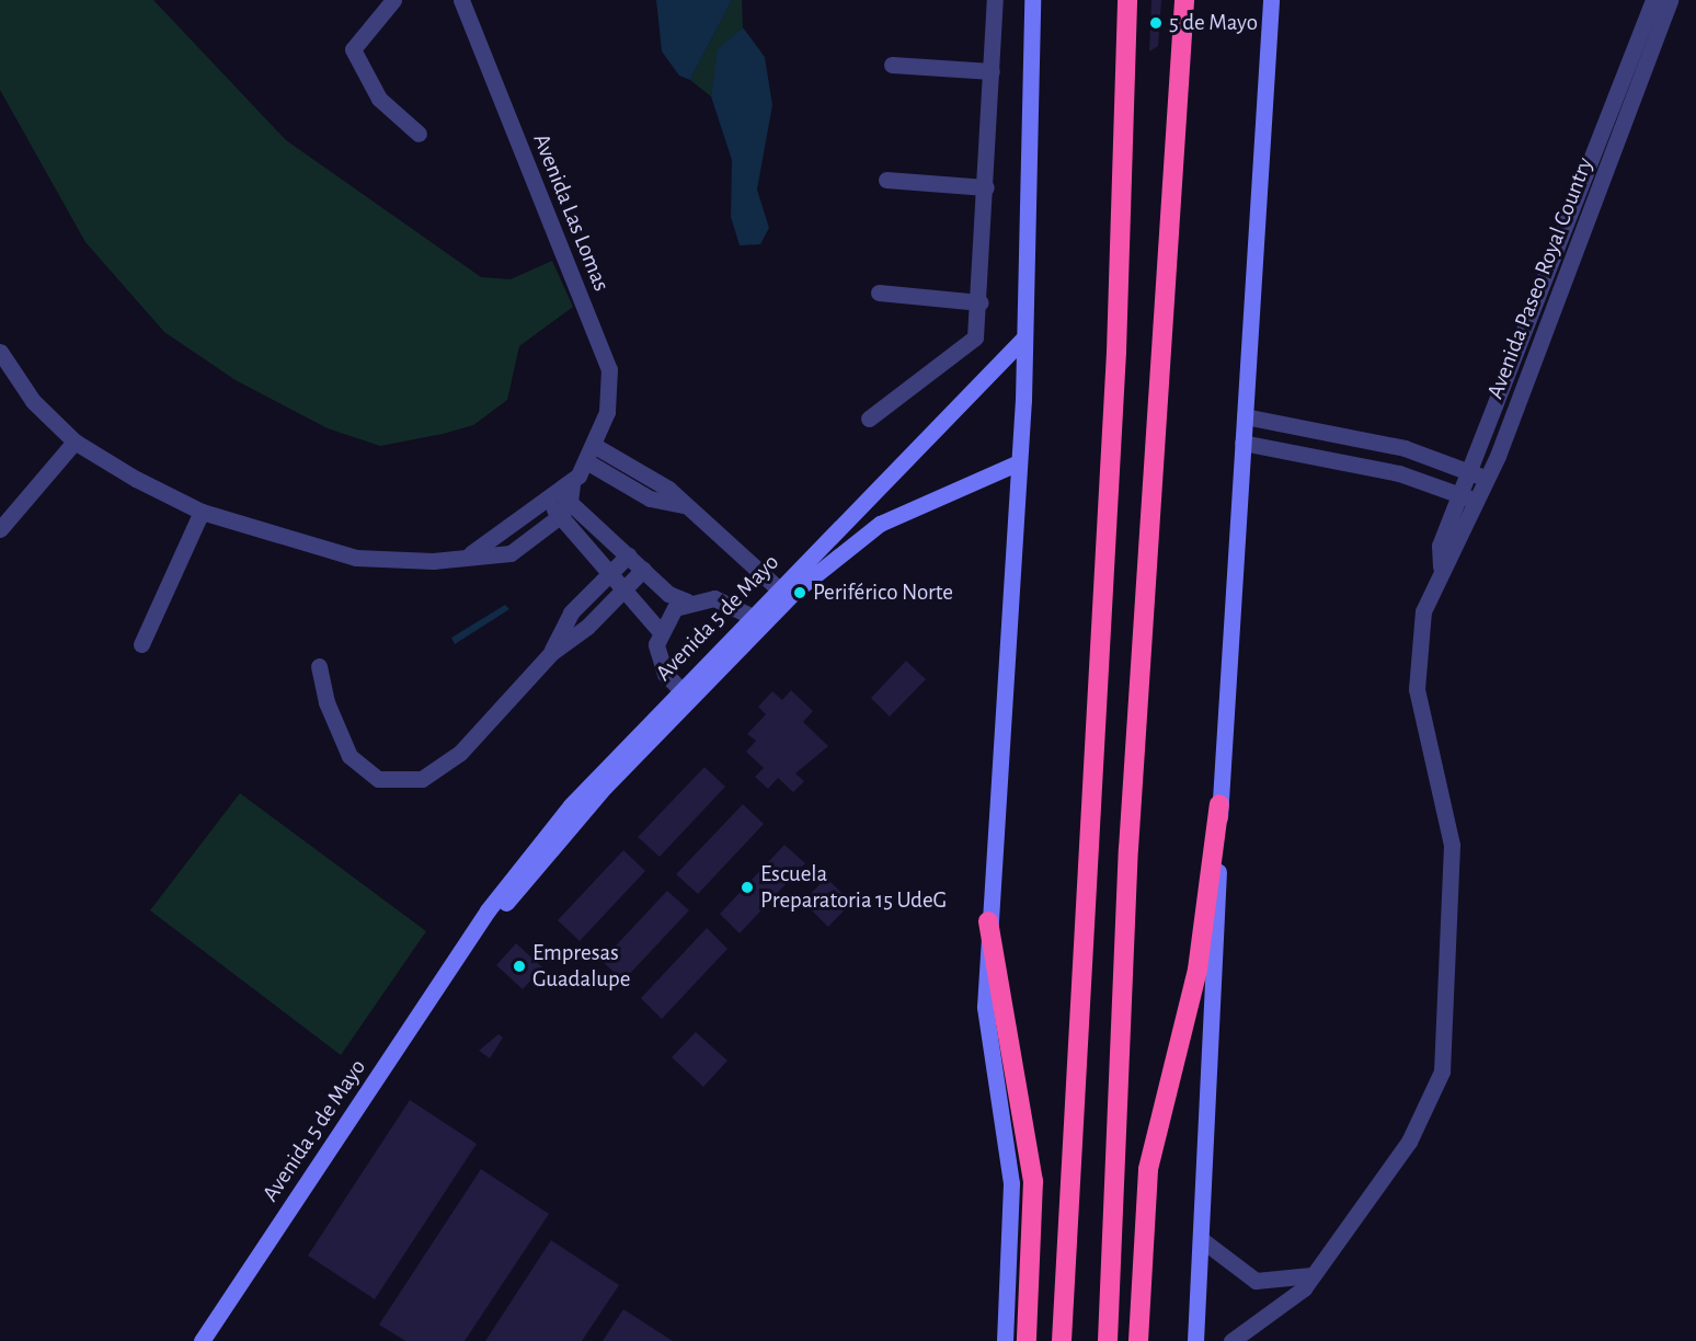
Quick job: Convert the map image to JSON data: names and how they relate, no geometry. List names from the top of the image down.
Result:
{
  "streets": {
    "main road": ["Avenida 5 de Mayo"],
    "street": ["Avenida Las Lomas", "Avenida Paseo Royal Country"]
  },
  "places": [
    "5 de Mayo",
    "Periférico Norte",
    "Escuela Preparatoria 15 UdeG",
    "Empresas Guadalupe"
  ]
}
